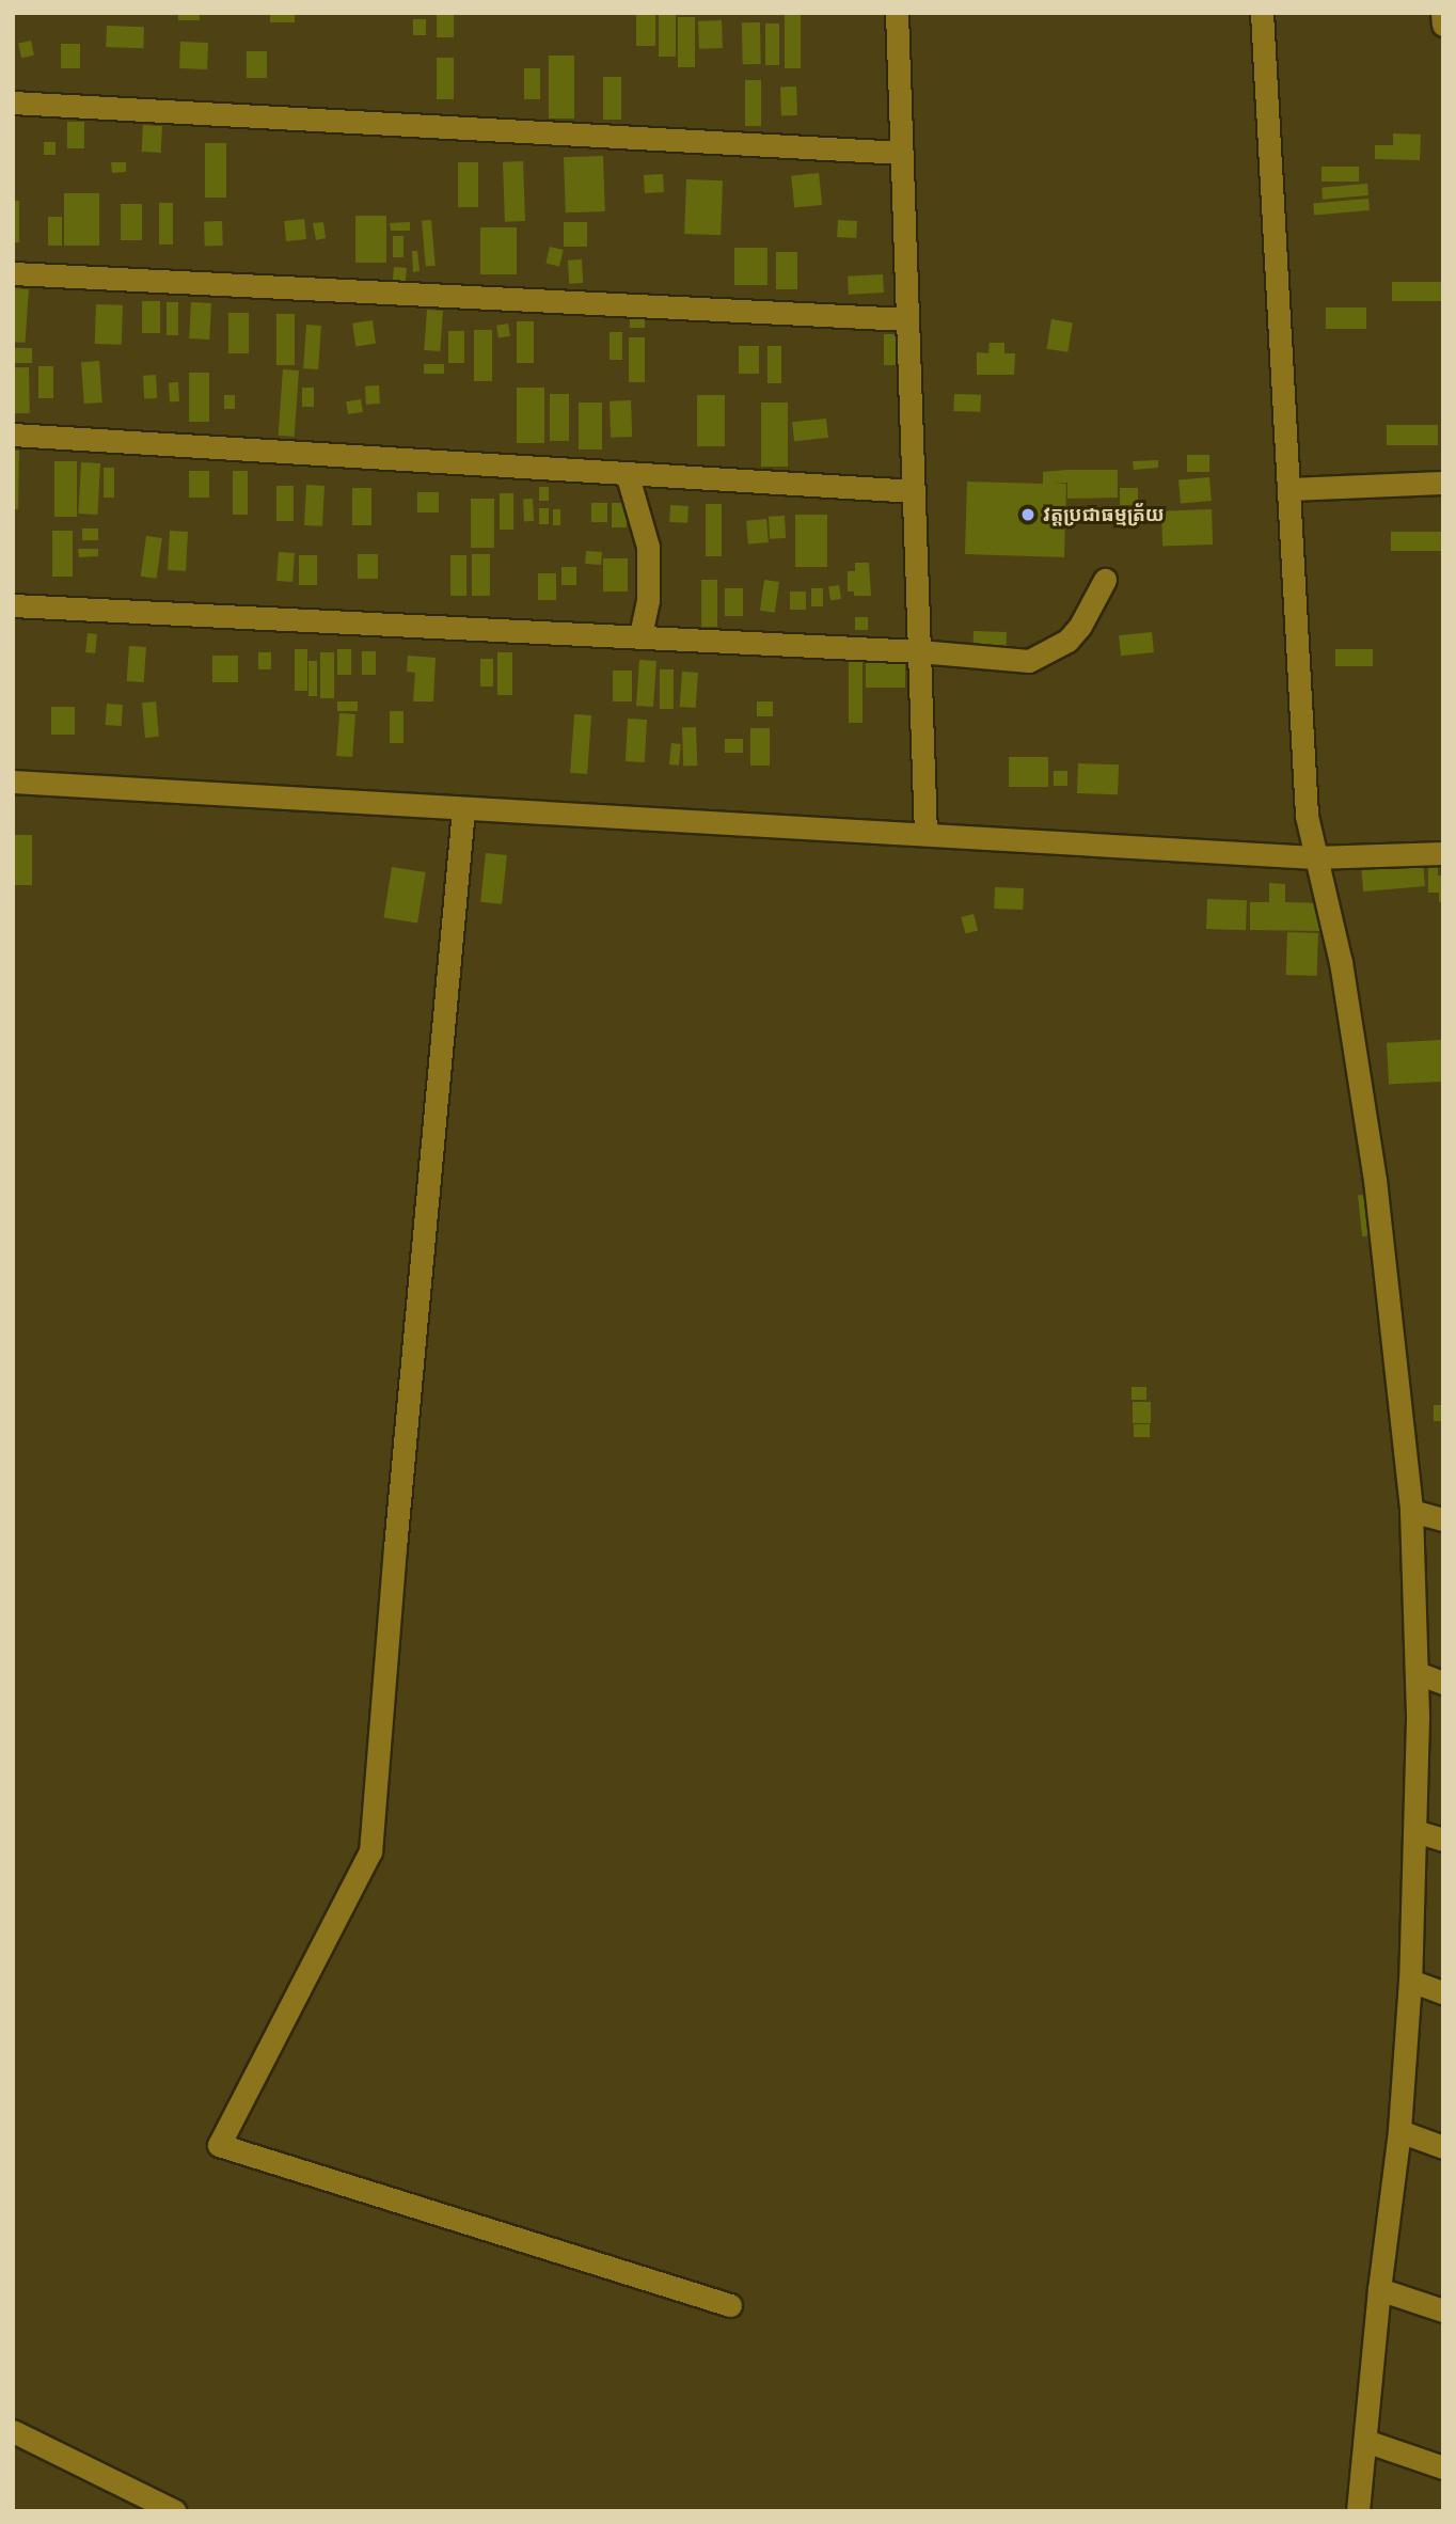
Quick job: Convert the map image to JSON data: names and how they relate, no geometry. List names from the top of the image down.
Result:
{
  "places": ["វត្តប្រជាធម្មត្រ័យ"]
}
